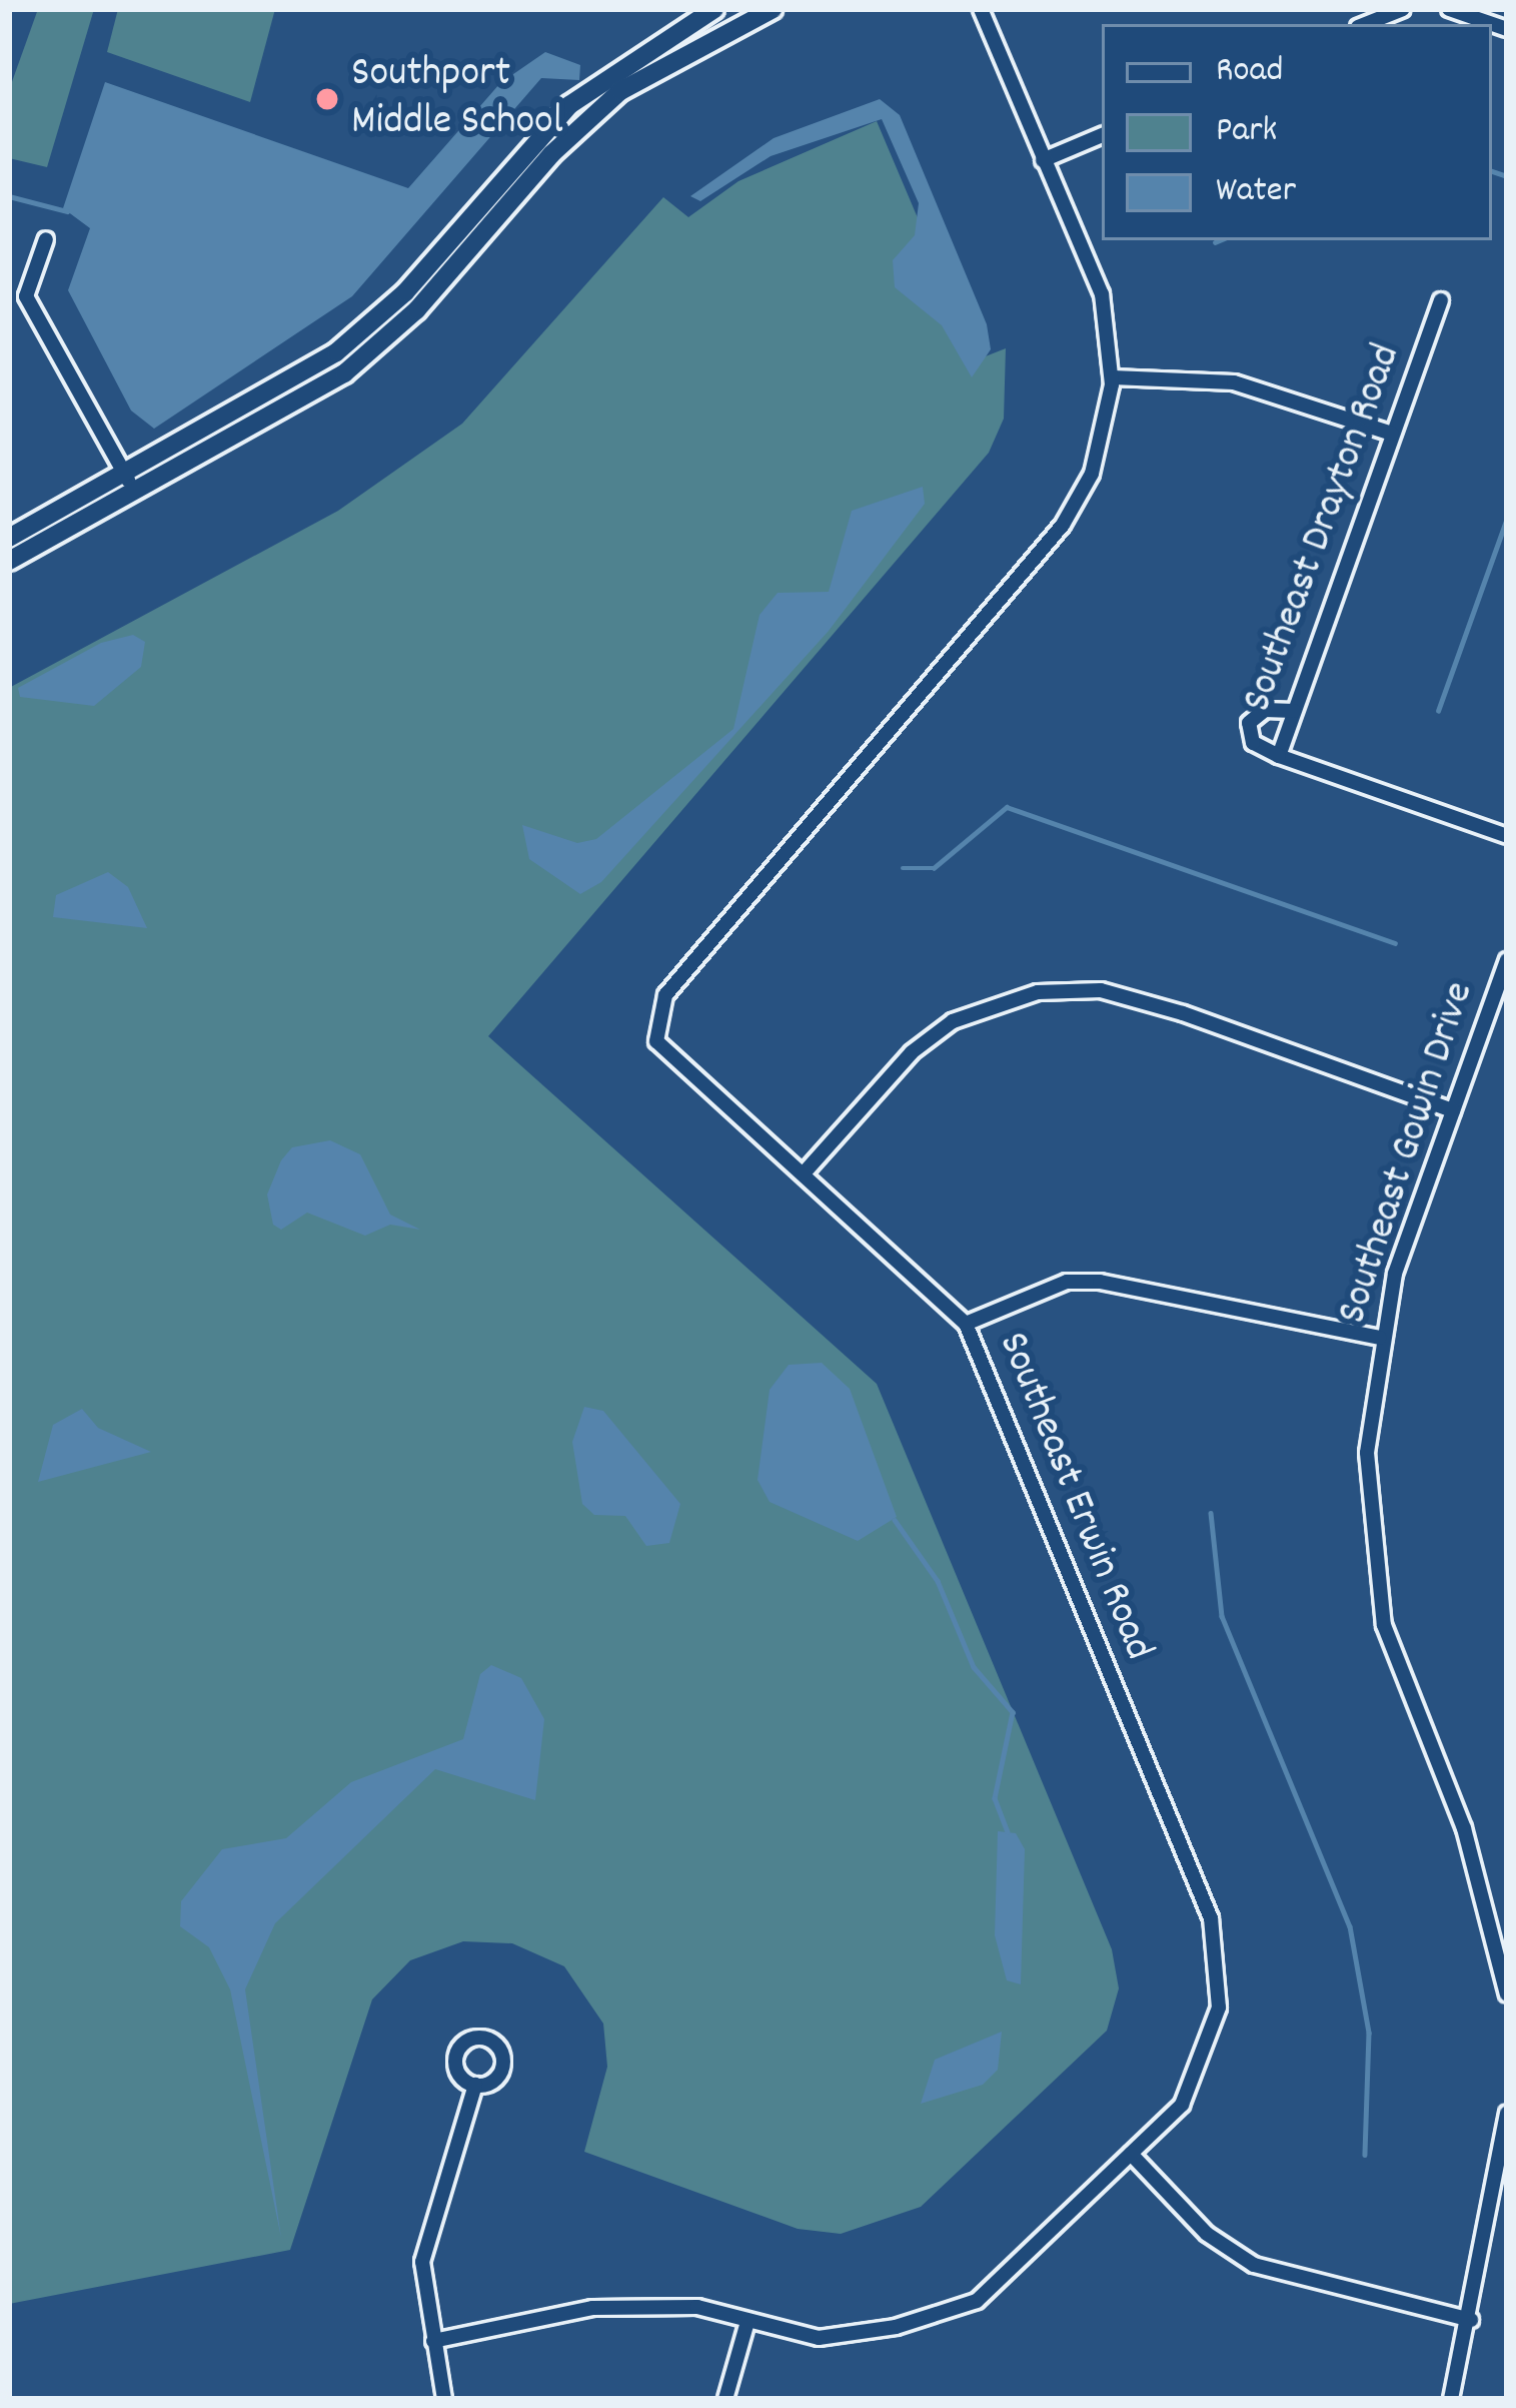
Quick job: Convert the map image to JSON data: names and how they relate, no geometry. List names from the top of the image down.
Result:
{
  "streets": {
    "street": ["Southeast Drayton Road", "Southeast Gowin Drive", "Southeast Erwin Road"]
  },
  "places": ["Southport Middle School"],
  "legend": ["Road", "Park", "Water"]
}
